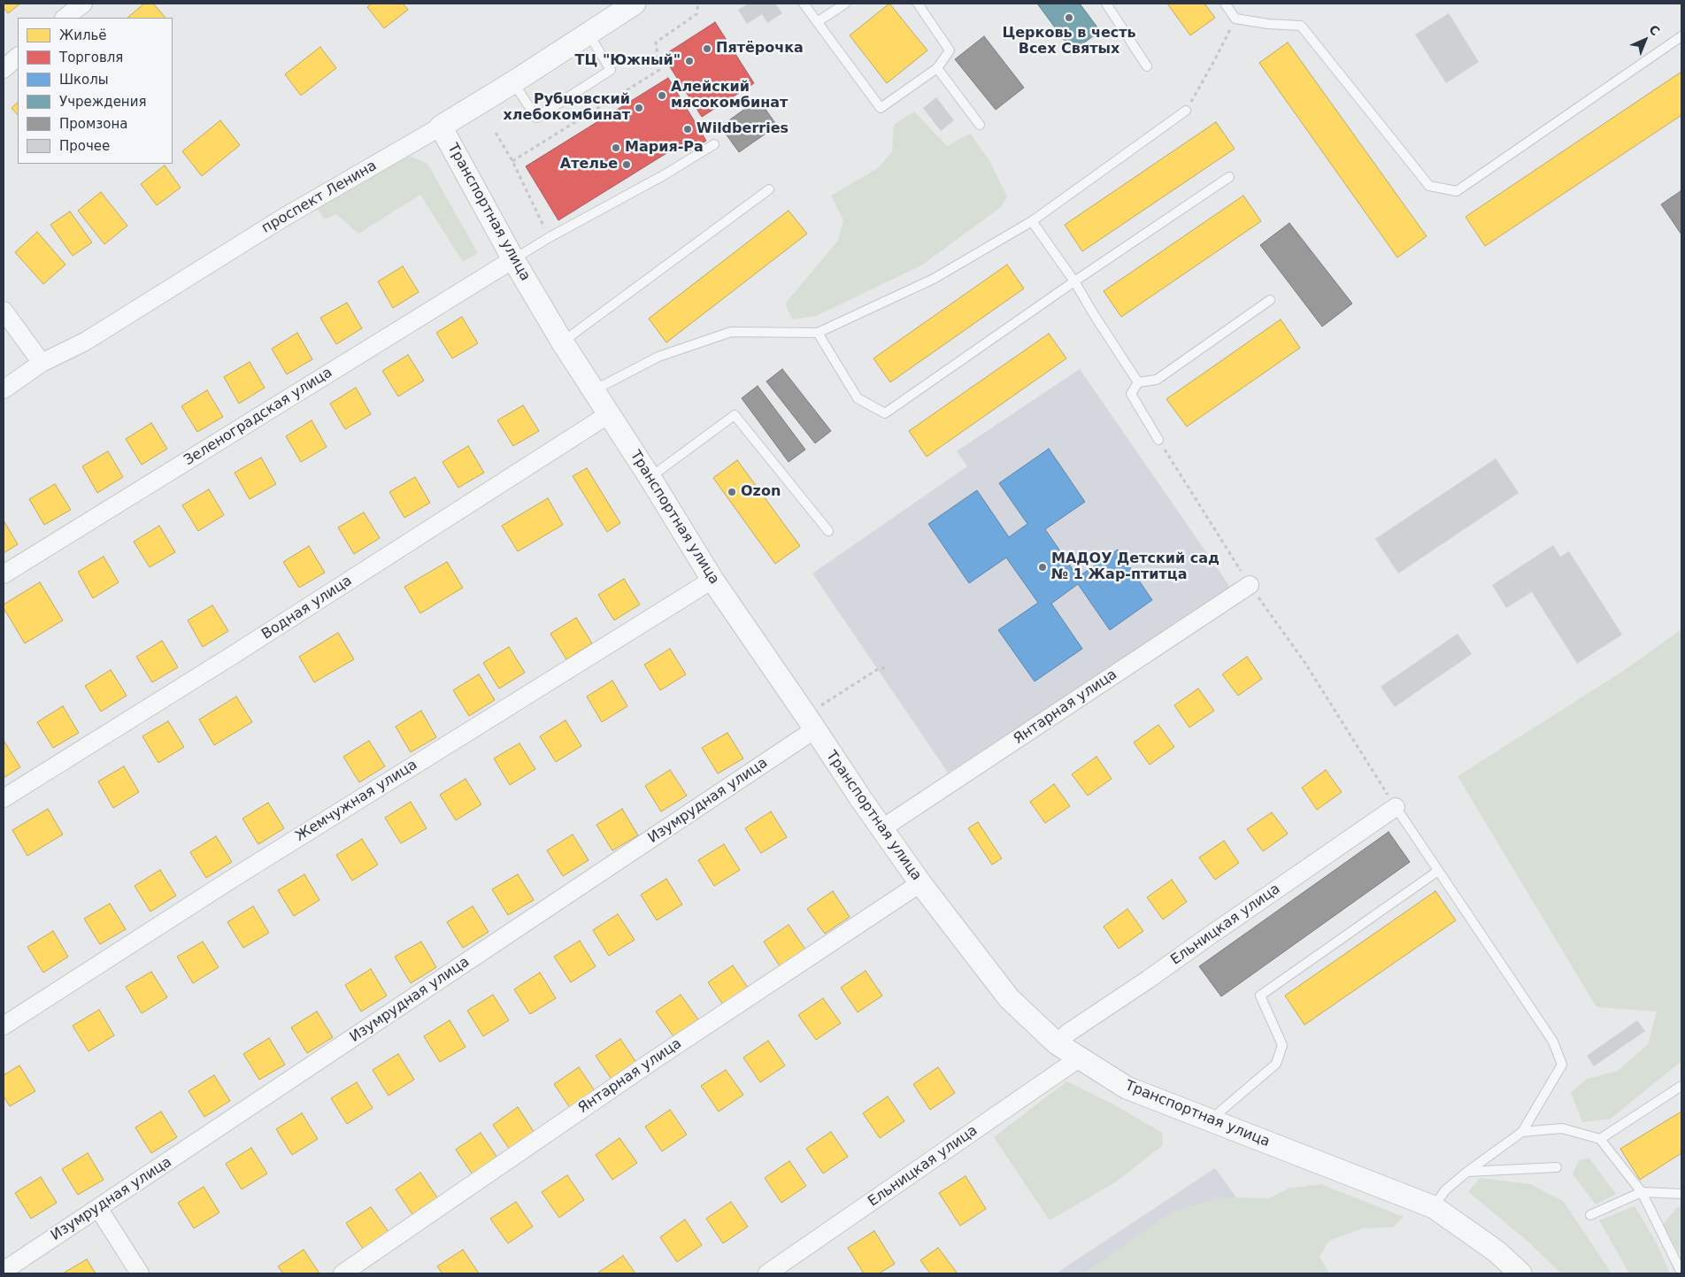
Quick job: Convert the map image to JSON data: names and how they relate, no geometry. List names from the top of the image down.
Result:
{
  "streets": {
    "street": [
      "проспект Ленина",
      "Транспортная улица",
      "Зеленоградская улица",
      "Водная улица",
      "Янтарная улица",
      "Жемчужная улица",
      "Изумрудная улица",
      "Ельницкая улица"
    ]
  },
  "crossings": [
    ["проспект Ленина", "Транспортная улица"],
    ["Транспортная улица", "Зеленоградская улица"],
    ["Транспортная улица", "Водная улица"],
    ["Транспортная улица", "Янтарная улица"],
    ["Транспортная улица", "Жемчужная улица"],
    ["Транспортная улица", "Изумрудная улица"],
    ["Транспортная улица", "Ельницкая улица"]
  ],
  "places": [
    "Церковь в честь Всех Святых",
    "Пятёрочка",
    "ТЦ \"Южный\"",
    "Алейский мясокомбинат",
    "Рубцовский хлебокомбинат",
    "Wildberries",
    "Мария-Ра",
    "Ателье",
    "Ozon",
    "МАДОУ Детский сад № 1 Жар-птитца"
  ],
  "legend": [
    "Жильё",
    "Торговля",
    "Школы",
    "Учреждения",
    "Промзона",
    "Прочее"
  ],
  "north": "top right"
}
